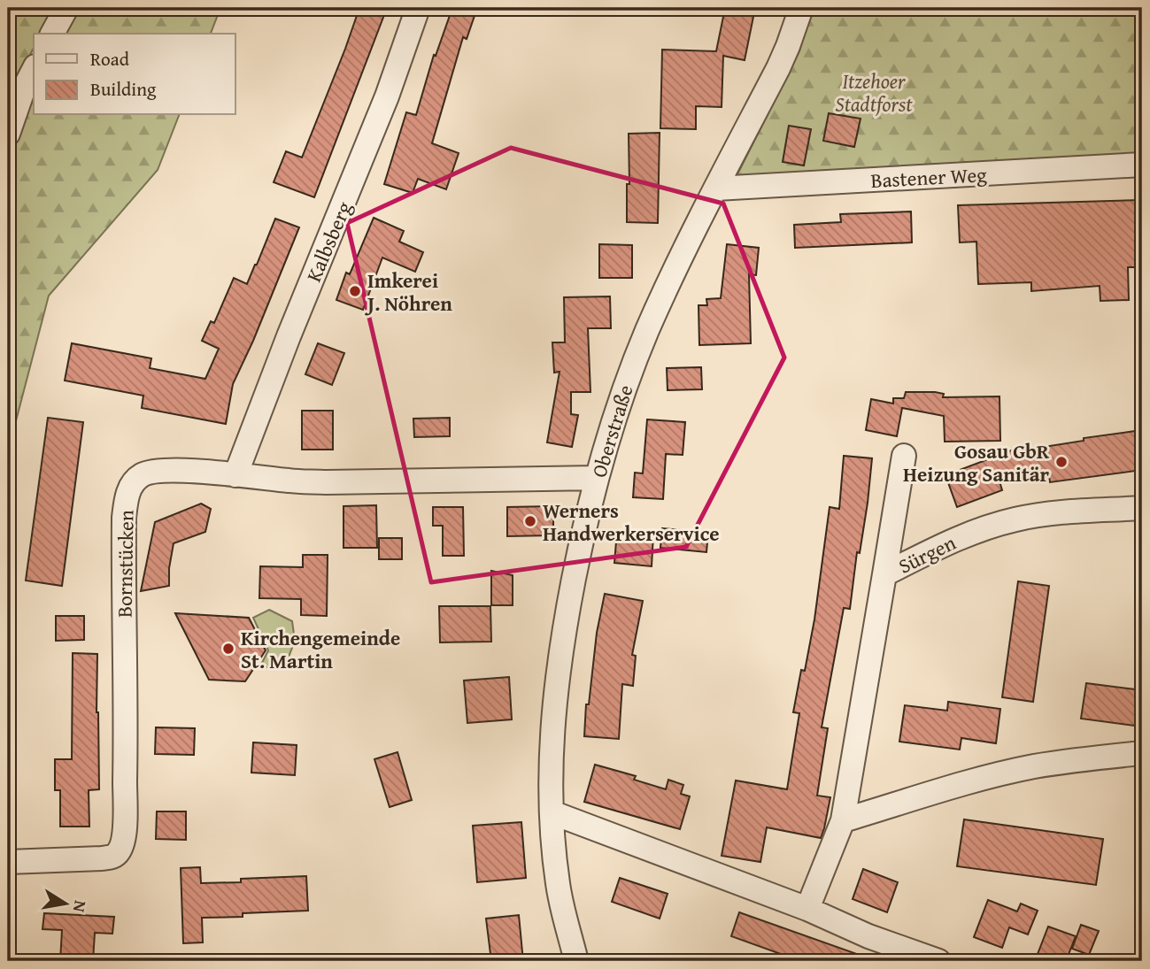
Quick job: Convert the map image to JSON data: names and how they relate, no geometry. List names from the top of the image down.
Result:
{
  "streets": {
    "street": [
      "Bastener Weg",
      "Kalbsberg",
      "Oberstraße",
      "Sürgen",
      "Bornstücken"
    ]
  },
  "crossings": [
    ["Bastener Weg", "Oberstraße"],
    ["Kalbsberg", "Bornstücken"],
    ["Oberstraße", "Bornstücken"]
  ],
  "parks": ["Itzehoer Stadtforst"],
  "places": [
    "Imkerei J. Nöhren",
    "Gosau GbR Heizung Sanitär",
    "Werners Handwerkerservice",
    "Kirchengemeinde St. Martin"
  ],
  "legend": ["Road", "Building"],
  "north": "right"
}
